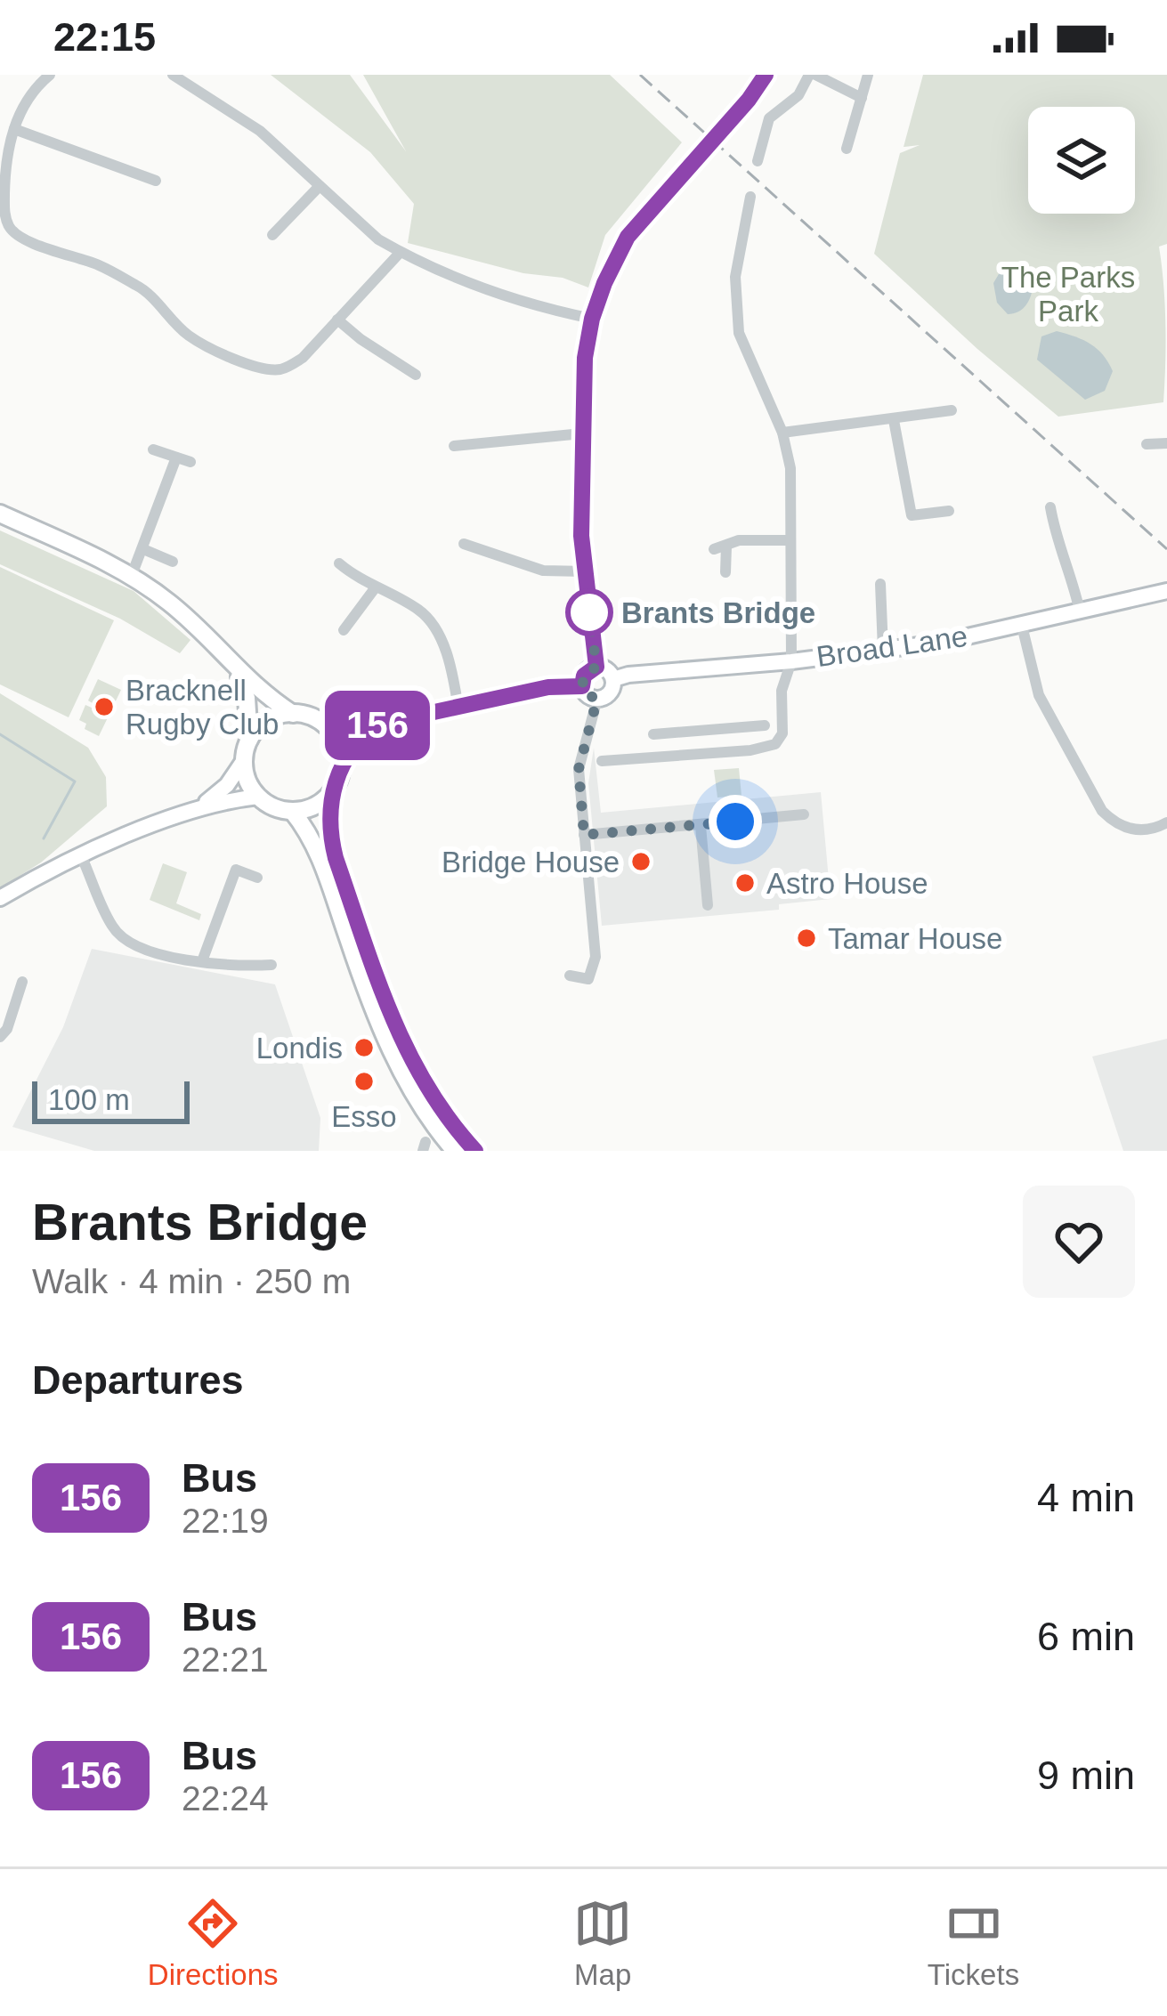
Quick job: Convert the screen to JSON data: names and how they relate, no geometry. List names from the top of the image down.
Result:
{
  "streets": {
    "street": ["Broad Lane"]
  },
  "parks": ["The Parks Park"],
  "places": [
    "Brants Bridge",
    "Bracknell Rugby Club",
    "Bridge House",
    "Astro House",
    "Tamar House",
    "Londis",
    "Esso"
  ],
  "lines": ["bus line 156"],
  "scale_bar": "100 m",
  "page": {
    "status": "22:15",
    "on_map": "156",
    "scale": "100 m",
    "heading": [
      ["Brants Bridge", "Walk · 4 min · 250 m"],
      "Departures"
    ],
    "list": [
      {
        "mark": "156",
        "name": "Bus",
        "note": "22:19",
        "value": "4 min"
      },
      {
        "mark": "156",
        "name": "Bus",
        "note": "22:21",
        "value": "6 min"
      },
      {
        "mark": "156",
        "name": "Bus",
        "note": "22:24",
        "value": "9 min"
      }
    ],
    "tabs": ["Directions", "Map", "Tickets"]
  }
}
